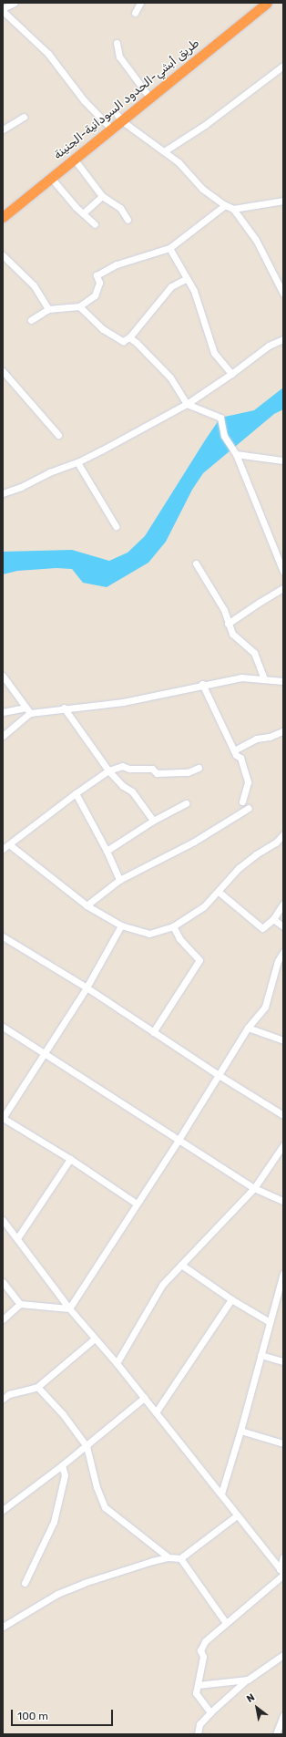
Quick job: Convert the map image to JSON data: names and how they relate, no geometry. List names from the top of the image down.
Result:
{
  "streets": {
    "highway": ["طريق أبشي-الحدود السودانية-الجنينة"]
  },
  "scale_bar": "100 m",
  "north": "top left"
}
